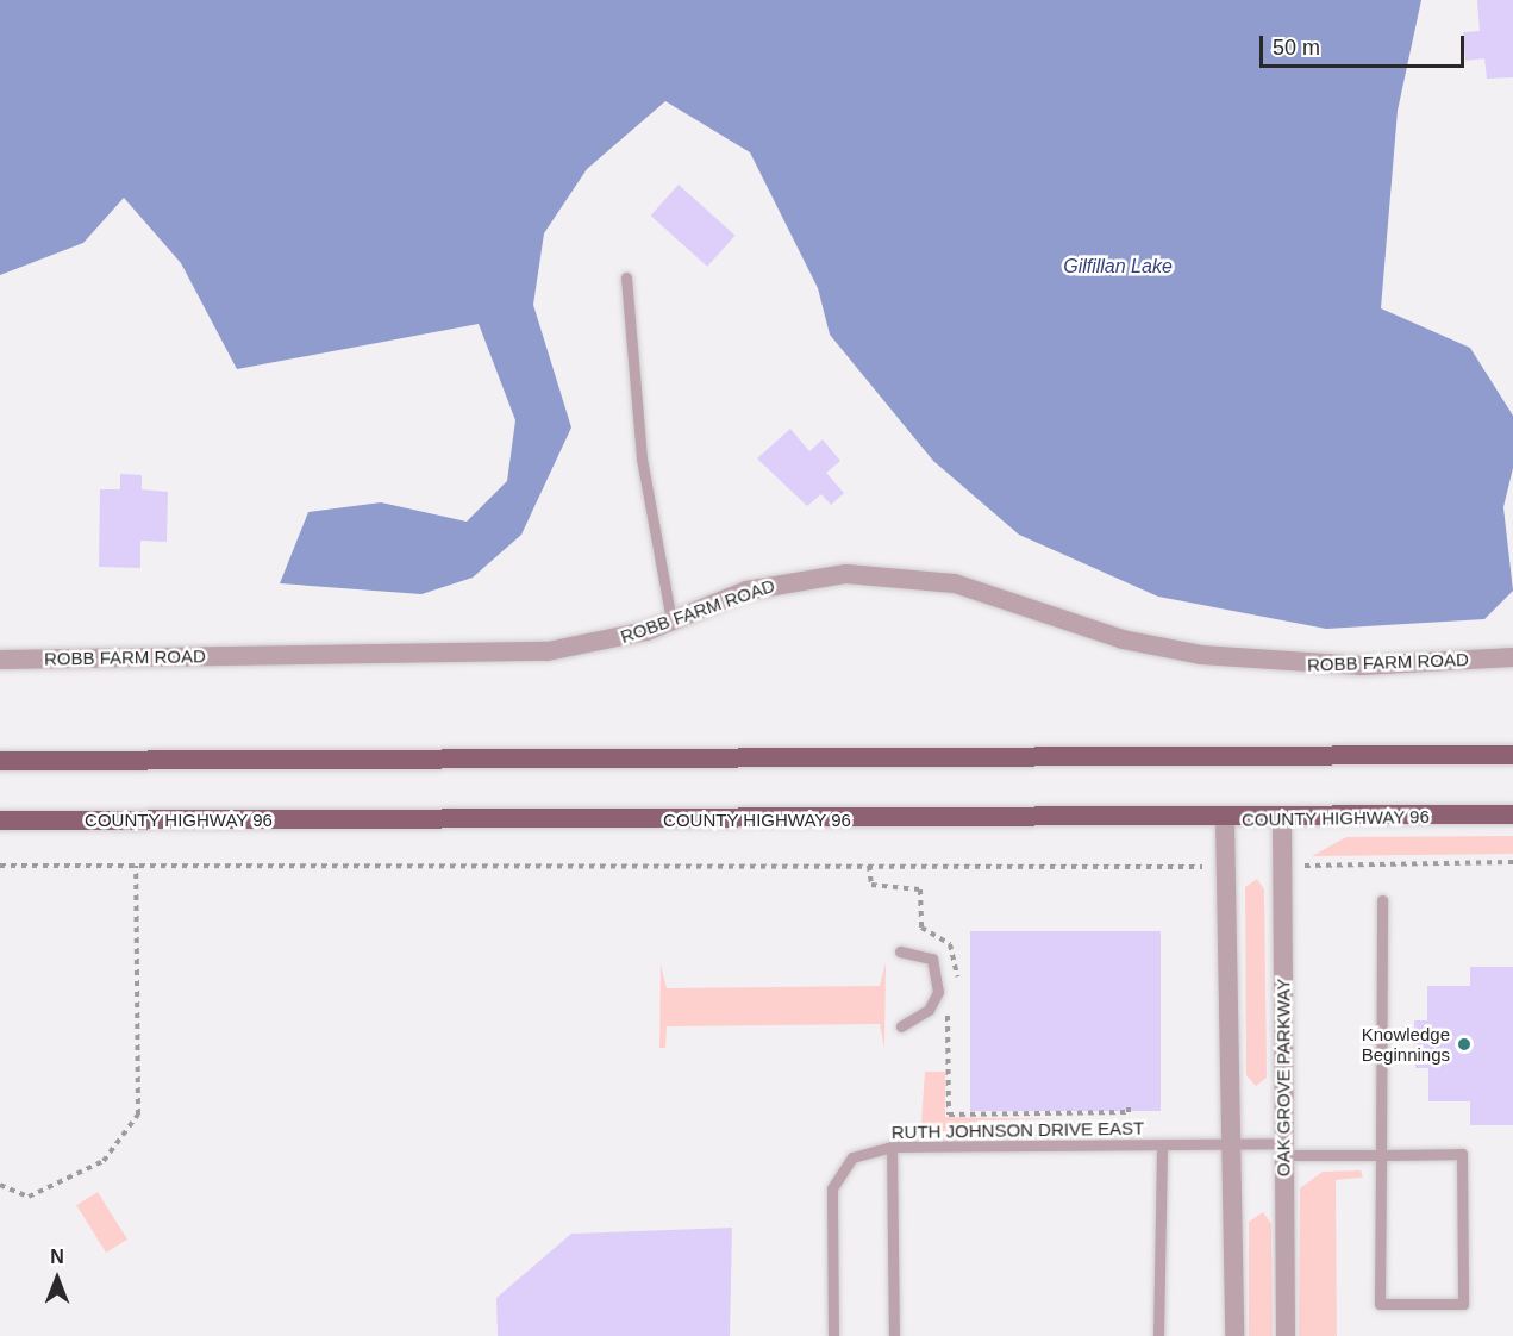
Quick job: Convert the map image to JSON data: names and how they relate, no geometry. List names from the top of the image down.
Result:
{
  "streets": {
    "main road": ["COUNTY HIGHWAY 96"],
    "street": ["ROBB FARM ROAD", "OAK GROVE PARKWAY"],
    "lane": ["RUTH JOHNSON DRIVE EAST"]
  },
  "crossings": [
    ["COUNTY HIGHWAY 96", "OAK GROVE PARKWAY"],
    ["OAK GROVE PARKWAY", "RUTH JOHNSON DRIVE EAST"]
  ],
  "water": ["Gilfillan Lake"],
  "places": ["Knowledge Beginnings"],
  "scale_bar": "50 m",
  "north": "top"
}
